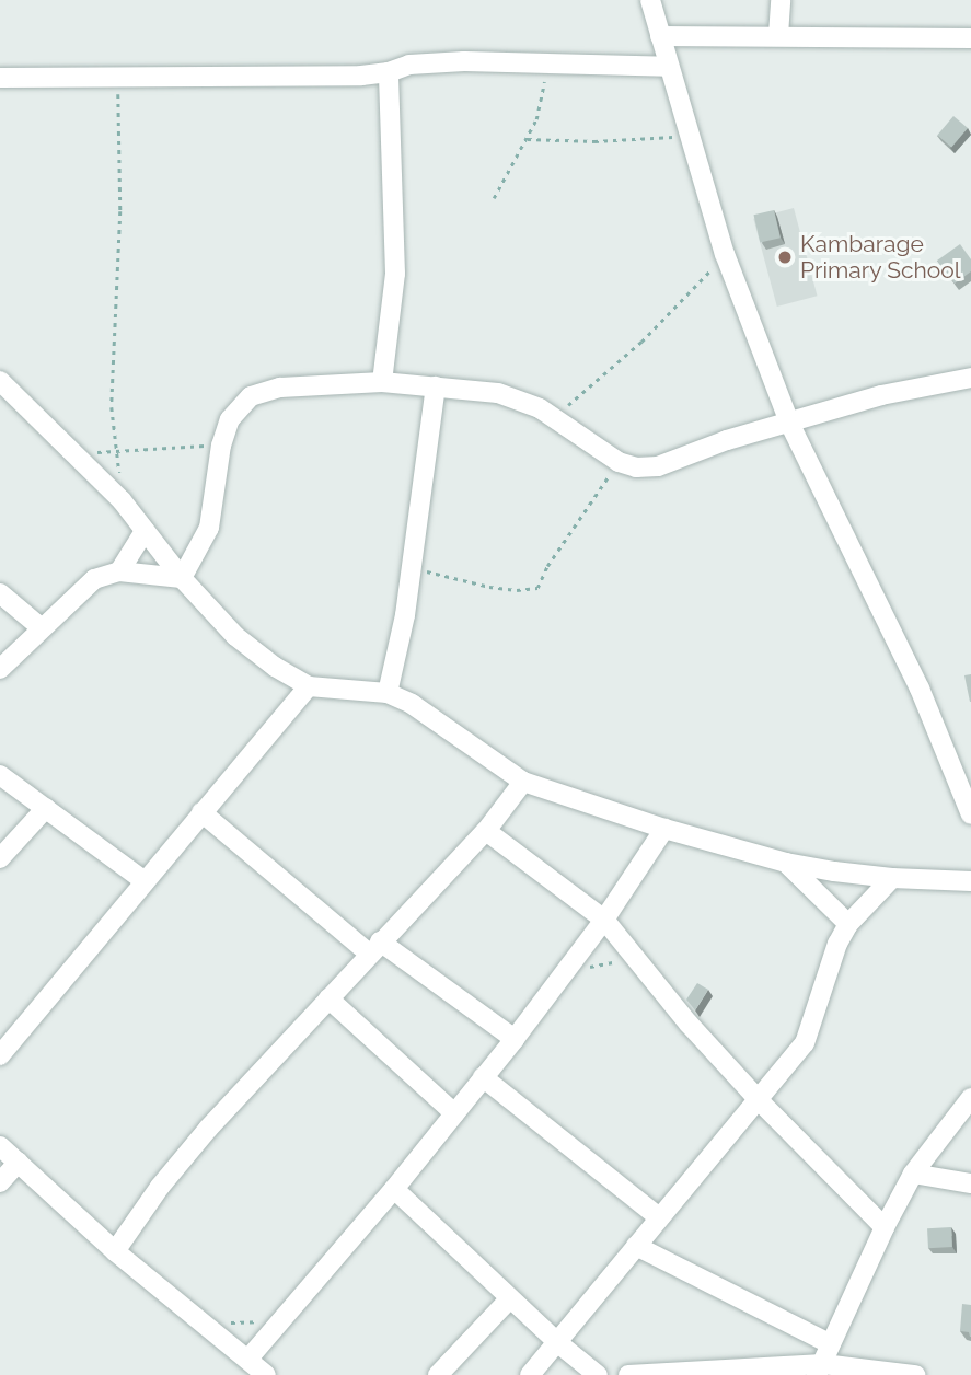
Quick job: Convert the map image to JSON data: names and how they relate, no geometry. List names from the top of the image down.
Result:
{
  "places": ["Kambarage Primary School"]
}
